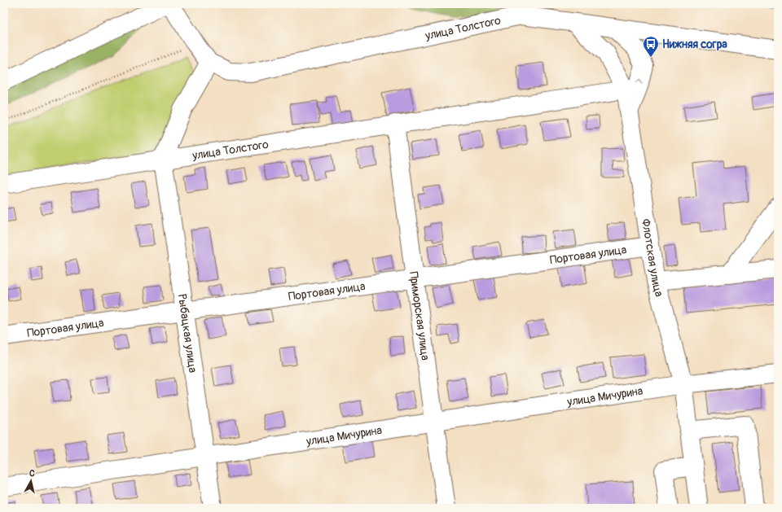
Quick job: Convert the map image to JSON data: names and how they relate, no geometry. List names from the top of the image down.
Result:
{
  "streets": {
    "street": [
      "улица Толстого",
      "Портовая улица",
      "Флотская улица",
      "Приморская улица",
      "Рыбацкая улица",
      "улица Мичурина"
    ]
  },
  "crossings": [
    ["улица Толстого", "Флотская улица"],
    ["улица Толстого", "Приморская улица"],
    ["улица Толстого", "Рыбацкая улица"],
    ["Портовая улица", "Флотская улица"],
    ["Портовая улица", "Приморская улица"],
    ["Портовая улица", "Рыбацкая улица"],
    ["Флотская улица", "улица Мичурина"],
    ["Приморская улица", "улица Мичурина"],
    ["Рыбацкая улица", "улица Мичурина"]
  ],
  "places": {
    "bus stop": ["Нижняя согра"]
  },
  "north": "top"
}
